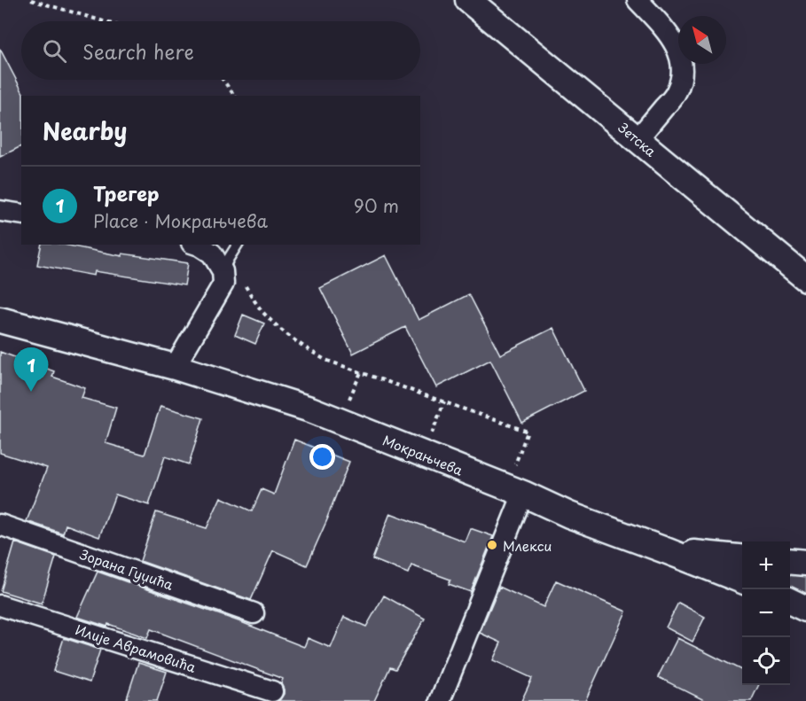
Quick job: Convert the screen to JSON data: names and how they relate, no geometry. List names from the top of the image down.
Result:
{
  "streets": {
    "street": [
      "Зетска",
      "Мокрањчева",
      "Зорана Гуџића",
      "Илије Аврамовића"
    ]
  },
  "places": ["Млекси"],
  "north": "top left",
  "page": {
    "search": "Search here",
    "heading": "Nearby",
    "list": [
      {
        "mark": "1",
        "name": "Трегер",
        "note": "Place · Мокрањчева",
        "value": "90 m"
      }
    ],
    "pins": "1",
    "map_buttons": ["+", "−"]
  }
}
